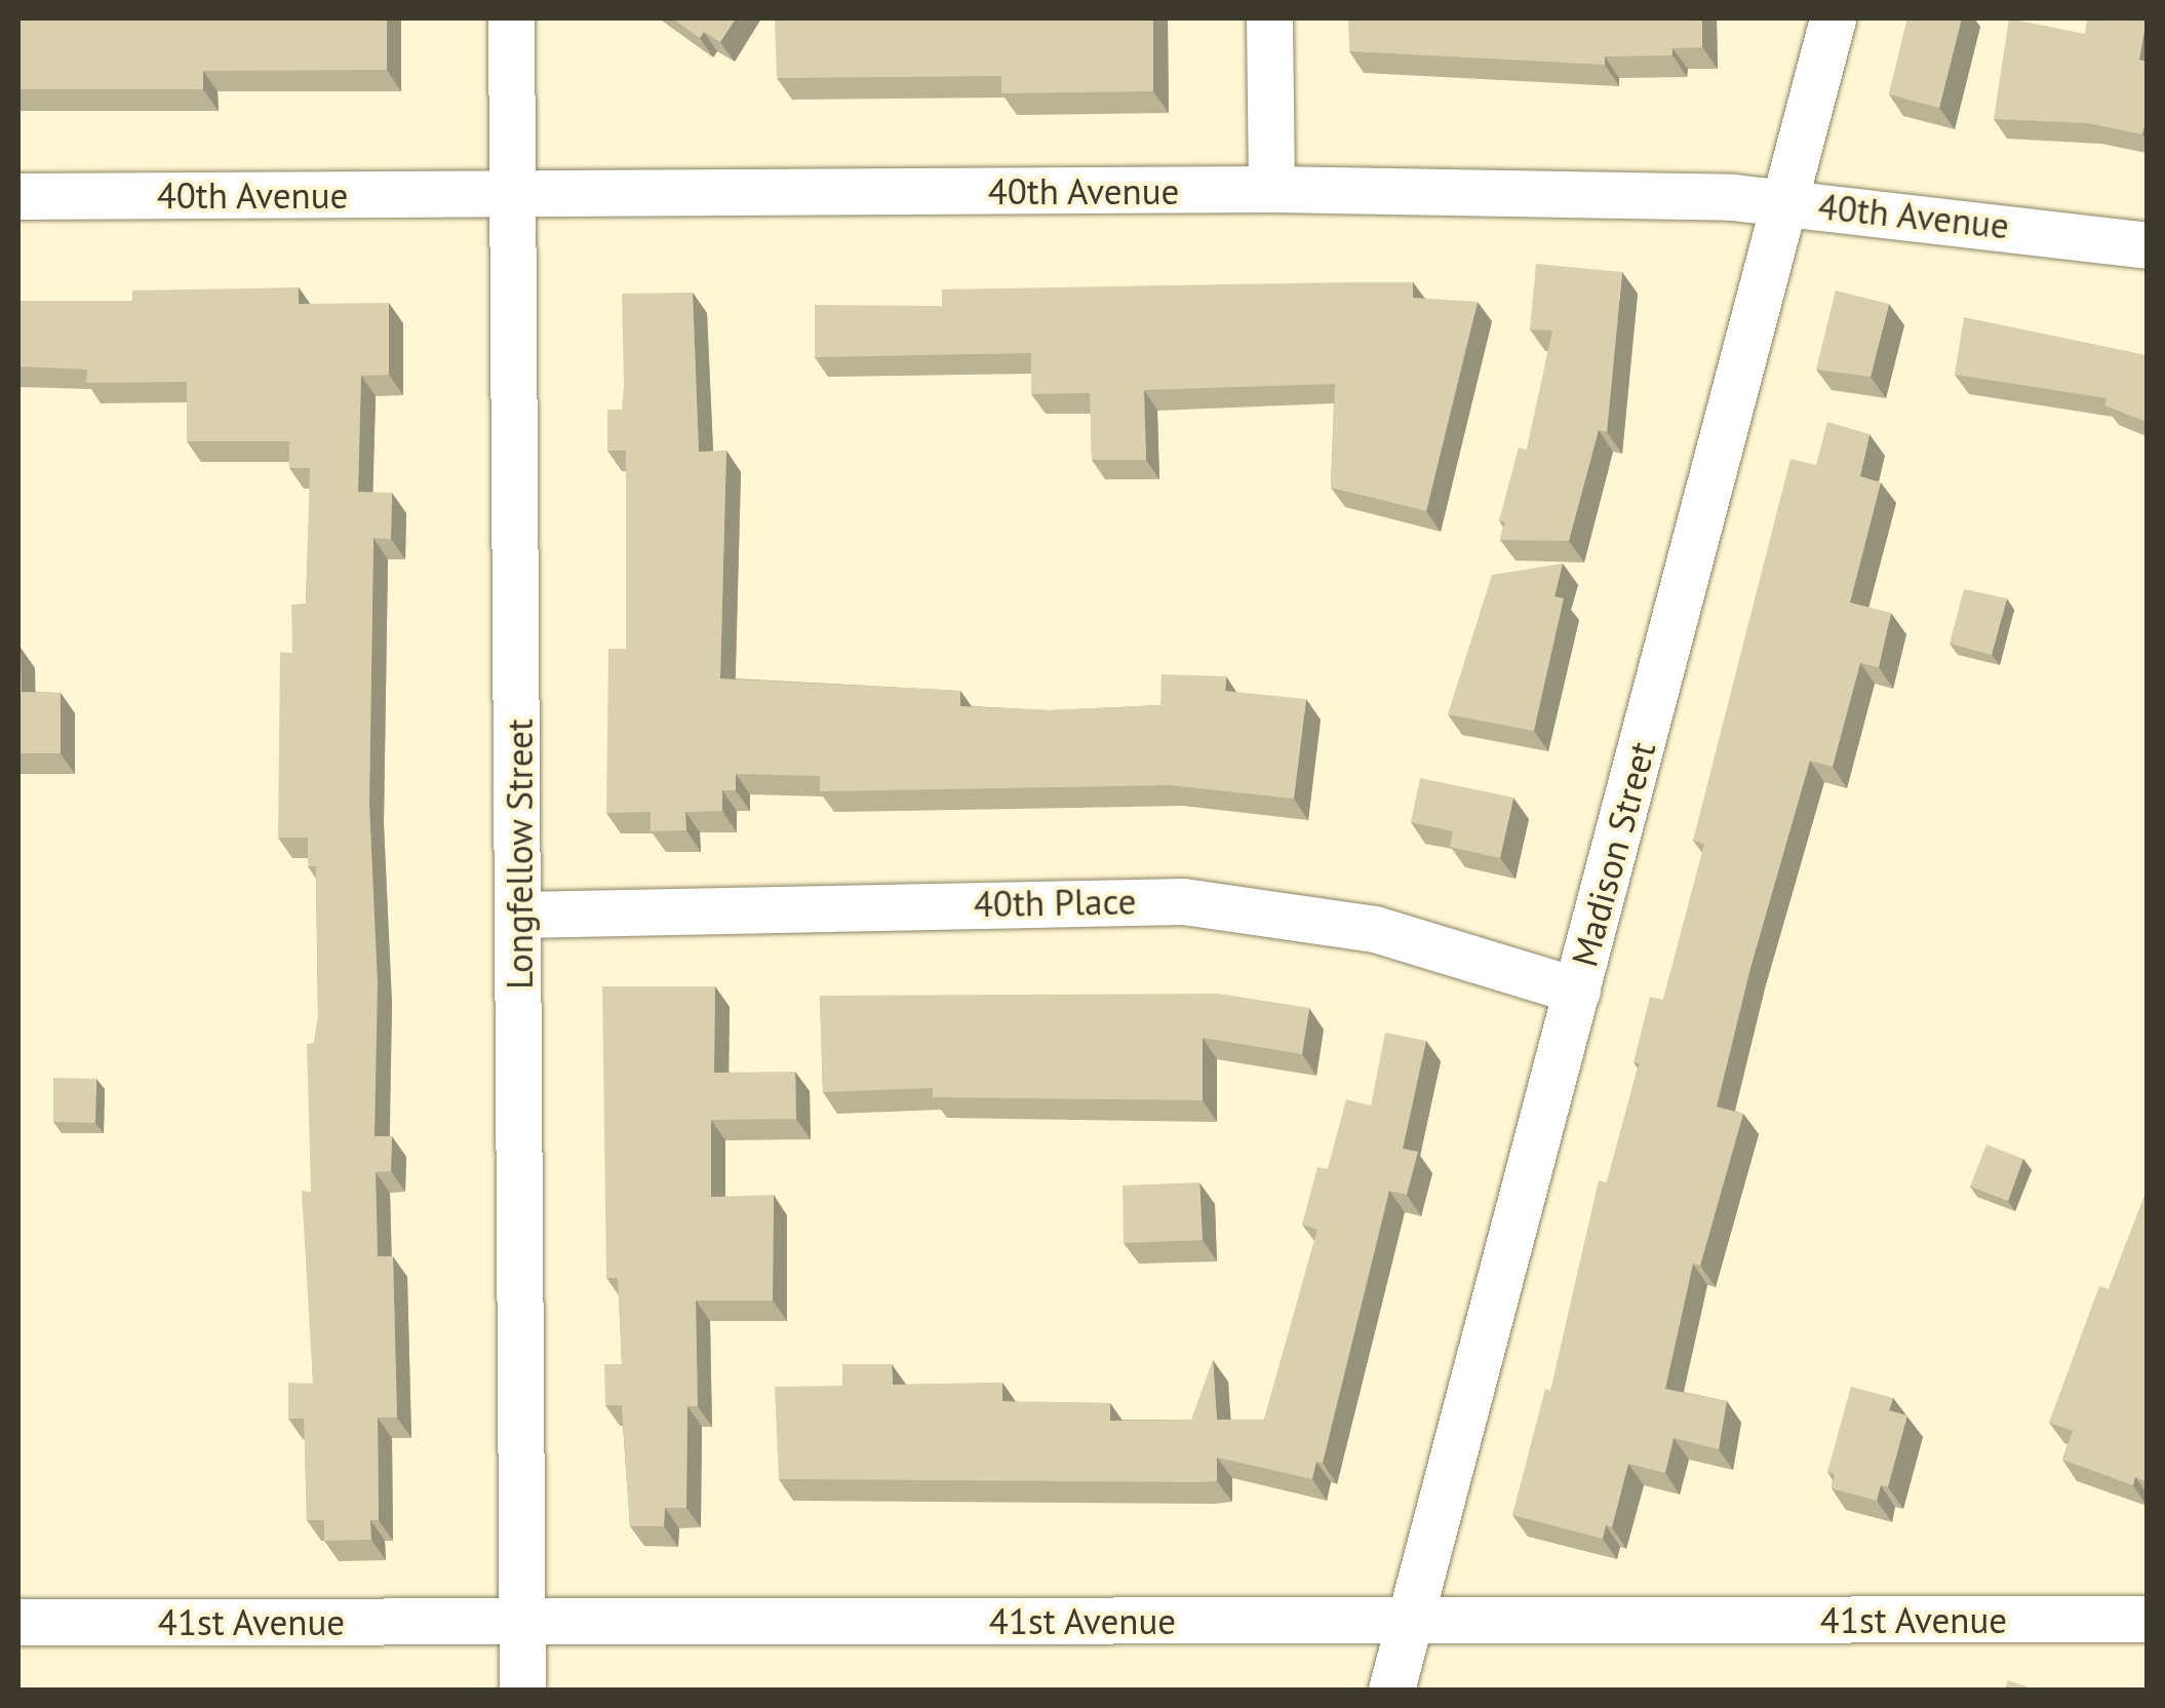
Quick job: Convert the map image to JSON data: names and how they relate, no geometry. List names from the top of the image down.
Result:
{
  "streets": {
    "street": [
      "40th Avenue",
      "Longfellow Street",
      "Madison Street",
      "40th Place",
      "41st Avenue"
    ]
  },
  "crossings": [
    ["40th Avenue", "Longfellow Street"],
    ["40th Avenue", "Madison Street"],
    ["Longfellow Street", "40th Place"],
    ["Longfellow Street", "41st Avenue"],
    ["Madison Street", "40th Place"],
    ["Madison Street", "41st Avenue"]
  ]
}
